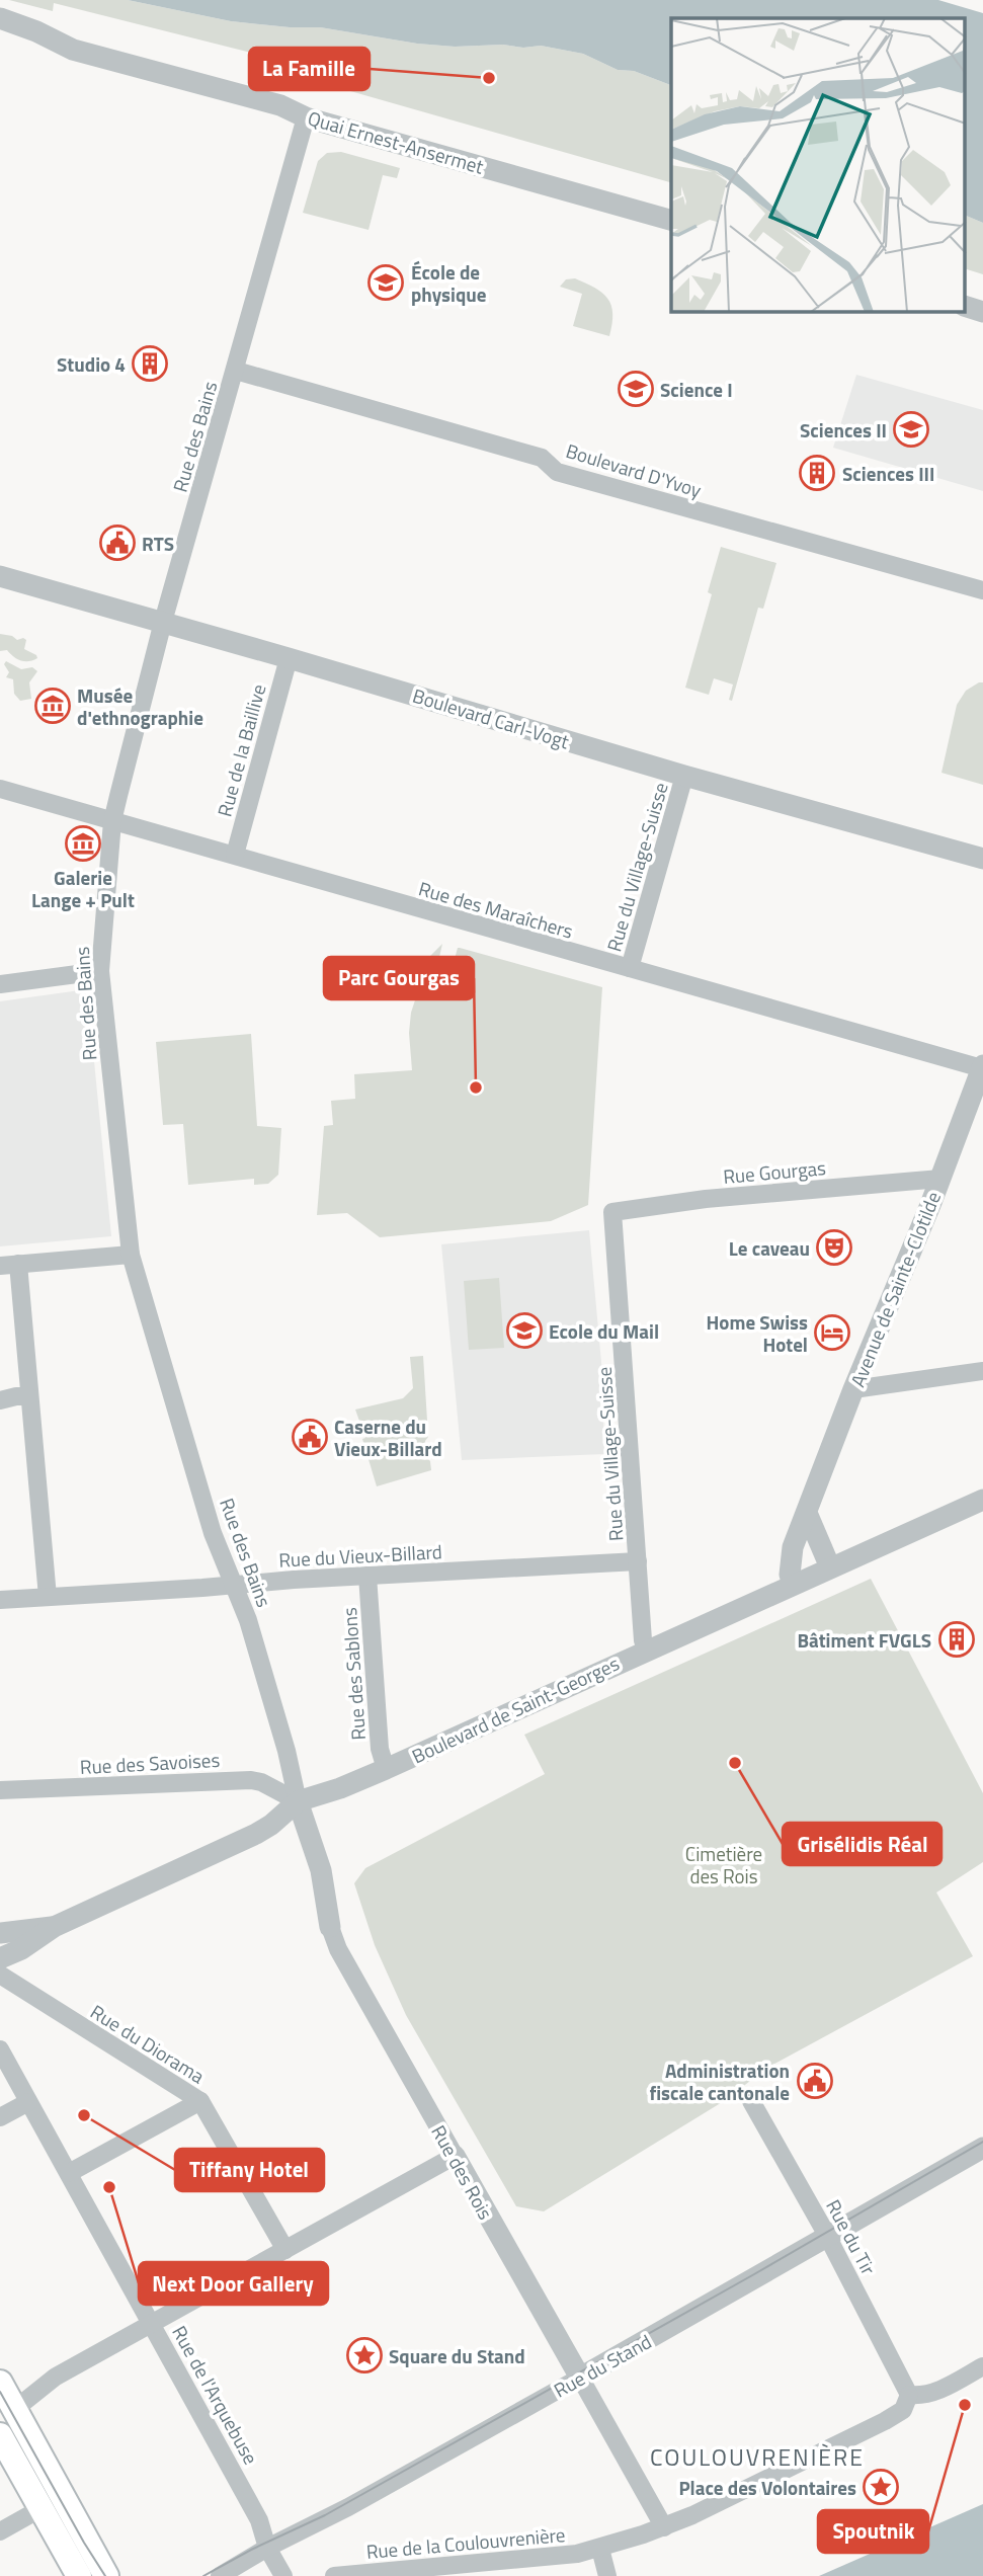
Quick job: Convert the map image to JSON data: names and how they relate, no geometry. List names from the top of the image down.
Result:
{
  "streets": {
    "street": [
      "Quai Ernest-Ansermet",
      "Rue des Bains",
      "Boulevard D'Yvoy",
      "Boulevard Carl-Vogt",
      "Rue de la Baillive",
      "Rue du Village-Suisse",
      "Rue des Maraîchers",
      "Rue Gourgas",
      "Avenue de Sainte-Clotilde",
      "Rue du Vieux-Billard",
      "Rue des Sablons",
      "Boulevard de Saint-Georges",
      "Rue des Savoises",
      "Rue du Diorama",
      "Rue des Rois",
      "Rue du Tir",
      "Rue du Stand",
      "Rue de l'Arquebuse",
      "Rue de la Coulouvrenière"
    ]
  },
  "crossings": [
    ["Quai Ernest-Ansermet", "Rue des Bains"],
    ["Rue des Bains", "Boulevard D'Yvoy"],
    ["Rue des Bains", "Boulevard Carl-Vogt"],
    ["Rue des Bains", "Rue des Maraîchers"],
    ["Rue des Bains", "Rue du Vieux-Billard"],
    ["Rue des Bains", "Boulevard de Saint-Georges"],
    ["Rue des Bains", "Rue des Savoises"],
    ["Rue des Bains", "Rue des Rois"],
    ["Boulevard Carl-Vogt", "Rue de la Baillive"],
    ["Boulevard Carl-Vogt", "Rue du Village-Suisse"],
    ["Rue de la Baillive", "Rue des Maraîchers"],
    ["Rue du Village-Suisse", "Rue des Maraîchers"],
    ["Rue du Village-Suisse", "Rue Gourgas"],
    ["Rue du Village-Suisse", "Rue du Vieux-Billard"],
    ["Rue du Village-Suisse", "Boulevard de Saint-Georges"],
    ["Rue des Maraîchers", "Avenue de Sainte-Clotilde"],
    ["Rue Gourgas", "Avenue de Sainte-Clotilde"],
    ["Avenue de Sainte-Clotilde", "Boulevard de Saint-Georges"],
    ["Rue du Vieux-Billard", "Rue des Sablons"],
    ["Rue des Sablons", "Boulevard de Saint-Georges"],
    ["Boulevard de Saint-Georges", "Rue des Savoises"],
    ["Boulevard de Saint-Georges", "Rue des Rois"],
    ["Rue des Savoises", "Rue des Rois"],
    ["Rue des Rois", "Rue du Stand"],
    ["Rue des Rois", "Rue de la Coulouvrenière"],
    ["Rue du Tir", "Rue du Stand"],
    ["Rue du Tir", "Rue de la Coulouvrenière"],
    ["Rue du Stand", "Rue de l'Arquebuse"]
  ],
  "districts": ["COULOUVRENIÈRE"],
  "parks": ["Cimetière des Rois"],
  "places": {
    "other": [
      "La Famille",
      "Parc Gourgas",
      "Grisélidis Réal",
      "Tiffany Hotel",
      "Next Door Gallery",
      "Spoutnik"
    ],
    "school or university": [
      "École de physique",
      "Science I",
      "Sciences II",
      "Ecole du Mail"
    ],
    "building": ["Studio 4", "Sciences III", "Bâtiment FVGLS"],
    "public building": ["RTS", "Caserne du Vieux-Billard", "Administration fiscale cantonale"],
    "museum": ["Musée d'ethnographie", "Galerie Lange + Pult"],
    "theatre": ["Le caveau"],
    "hotel": ["Home Swiss Hotel"],
    "place": ["Square du Stand", "Place des Volontaires"]
  }
}
